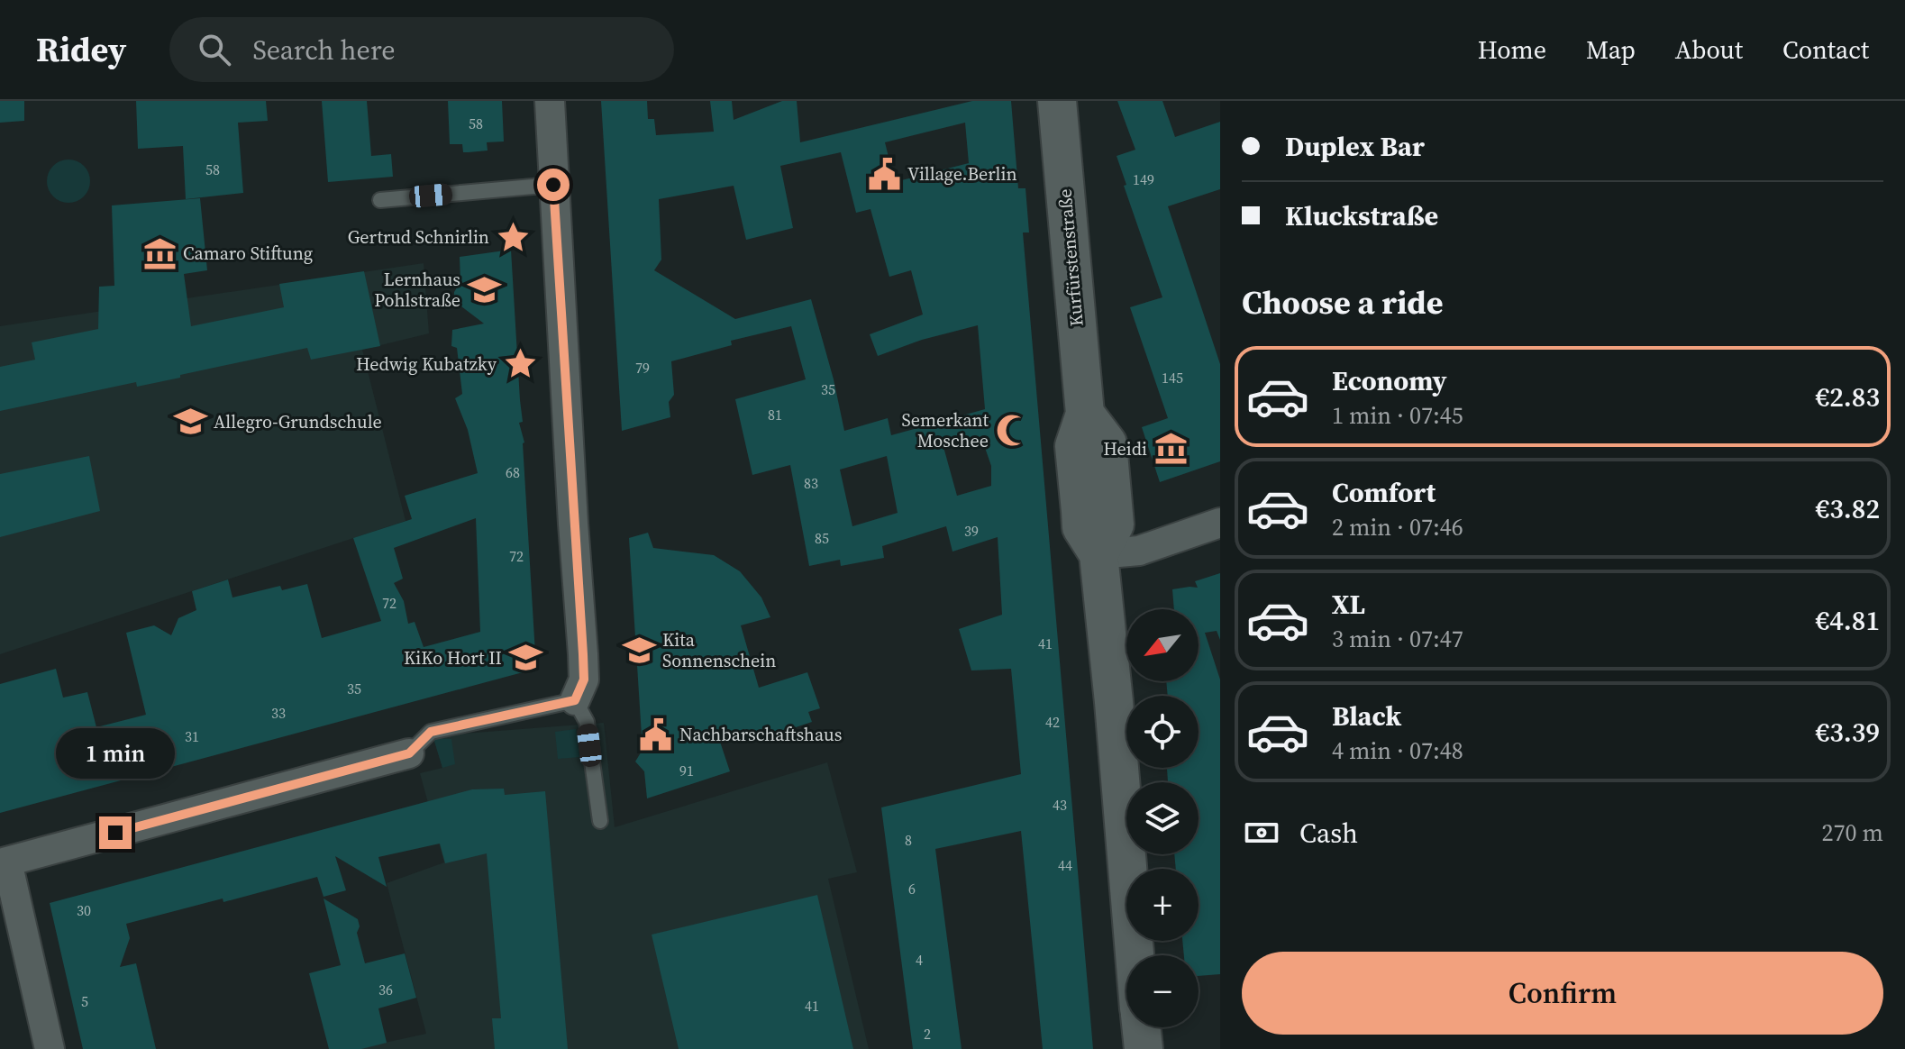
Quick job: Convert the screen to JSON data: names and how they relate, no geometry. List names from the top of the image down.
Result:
{
  "streets": {
    "street": ["Kurfürstenstraße"]
  },
  "places": {
    "public building": ["Village.Berlin", "Nachbarschaftshaus"],
    "place": ["Gertrud Schnirlin", "Hedwig Kubatzky"],
    "museum": ["Camaro Stiftung", "Heidi"],
    "school or university": [
      "Lernhaus Pohlstraße",
      "Allegro-Grundschule",
      "Kita Sonnenschein",
      "KiKo Hort II"
    ],
    "mosque": ["Semerkant Moschee"]
  },
  "house_numbers": [
    "58",
    "58",
    "149",
    "79",
    "145",
    "35",
    "81",
    "68",
    "83",
    "39",
    "85",
    "72",
    "72",
    "41",
    "35",
    "33",
    "42",
    "31",
    "91",
    "43",
    "8",
    "44",
    "6",
    "30",
    "4",
    "36",
    "5",
    "41",
    "2"
  ],
  "north": "bottom left",
  "page": {
    "header": "Ridey",
    "search": "Search here",
    "nav": [
      "Home",
      "Map",
      "About",
      "Contact"
    ],
    "banner": ["Duplex Bar", "Kluckstraße"],
    "heading": "Choose a ride",
    "list": [
      {
        "name": "Economy",
        "note": "1 min · 07:45",
        "value": "€2.83"
      },
      {
        "name": "Comfort",
        "note": "2 min · 07:46",
        "value": "€3.82"
      },
      {
        "name": "XL",
        "note": "3 min · 07:47",
        "value": "€4.81"
      },
      {
        "name": "Black",
        "note": "4 min · 07:48",
        "value": "€3.39"
      }
    ],
    "map_buttons": ["+", "−"],
    "bubble": "1 min",
    "pay": ["Cash", "270 m"],
    "buttons": "Confirm"
  }
}
